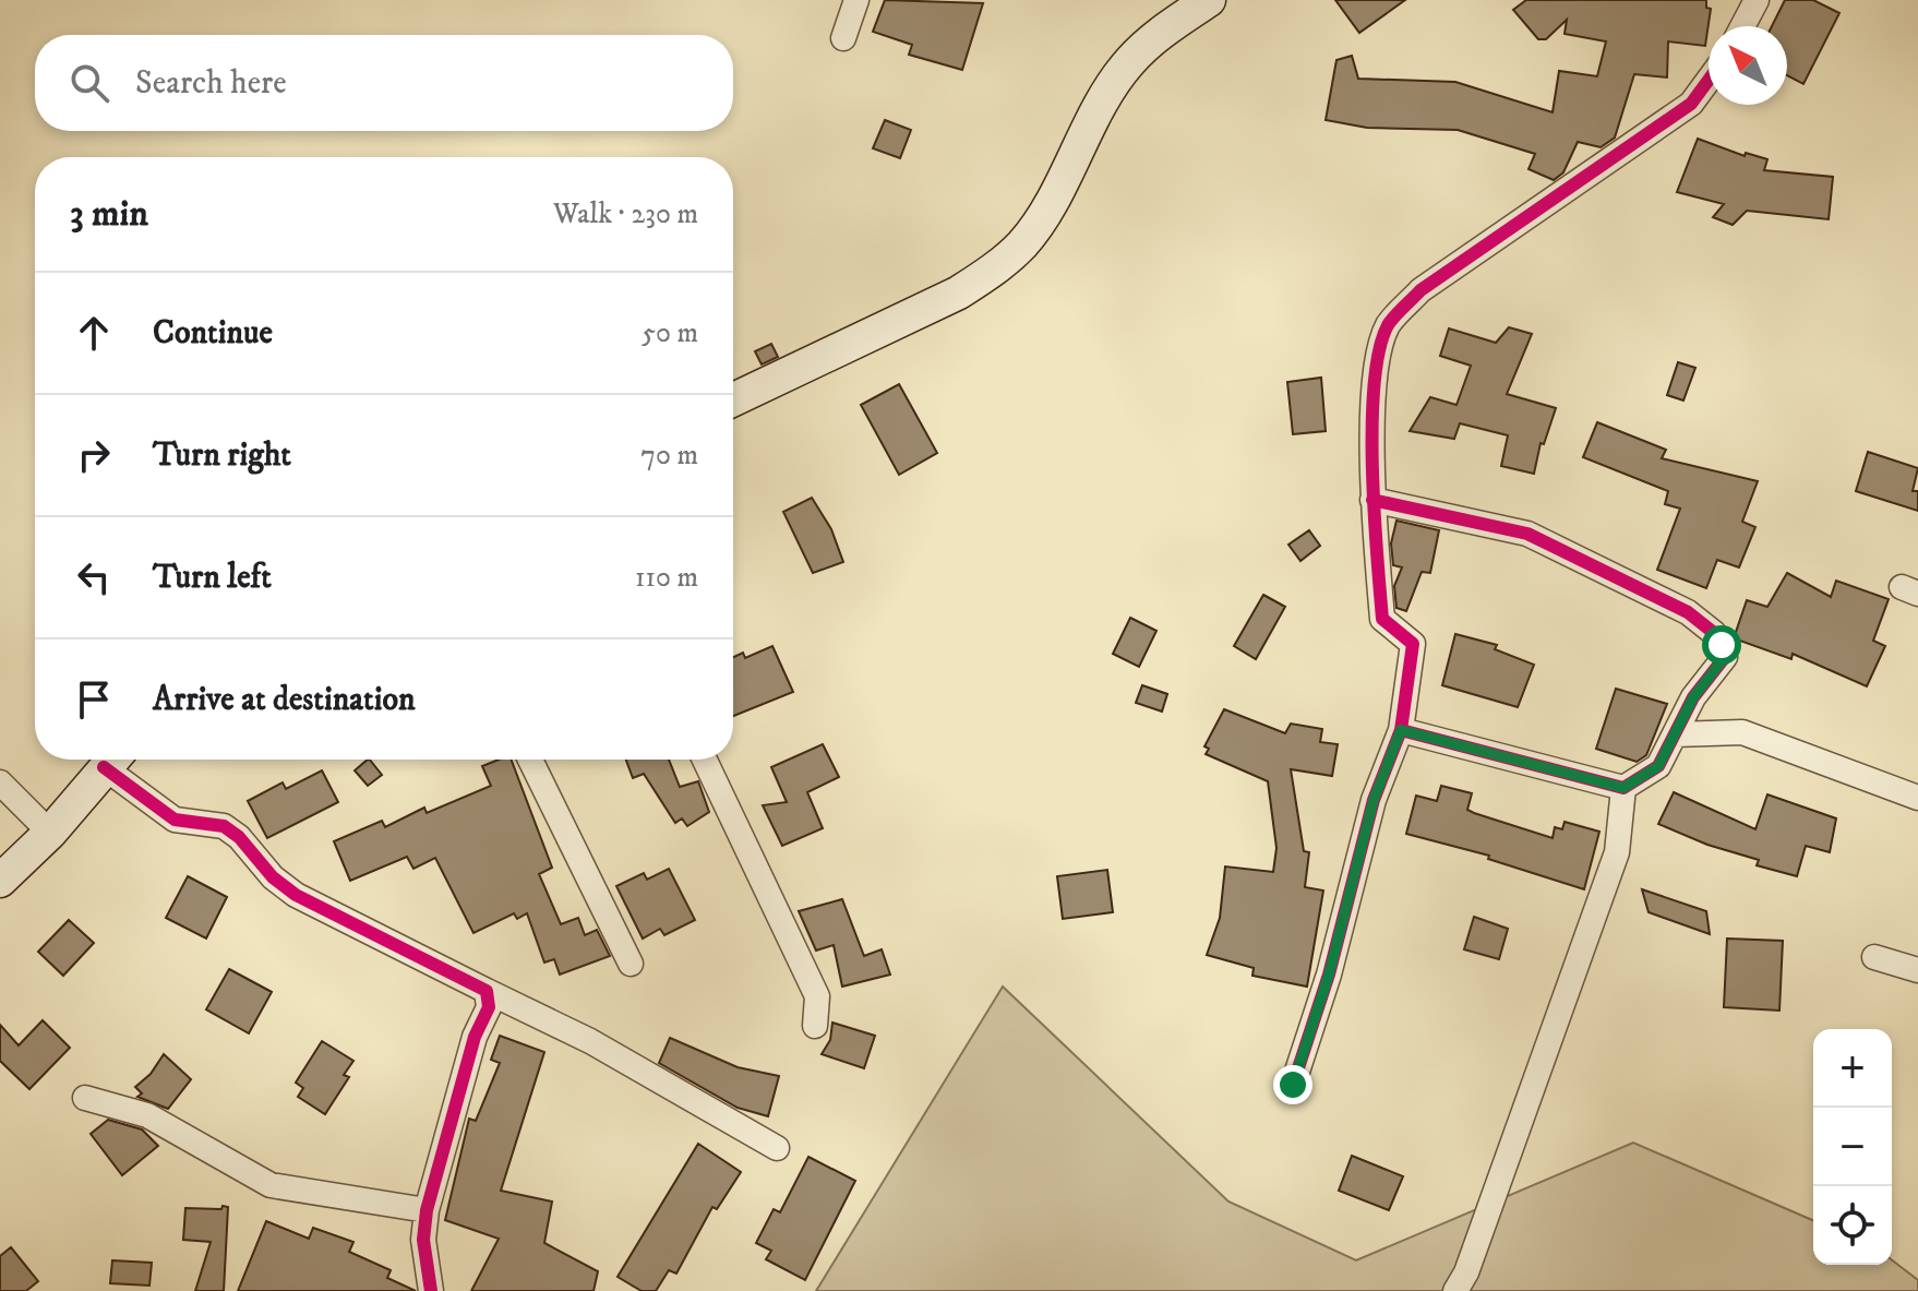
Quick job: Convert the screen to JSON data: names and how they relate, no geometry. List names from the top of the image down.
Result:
{
  "north": "top left",
  "page": {
    "search": "Search here",
    "heading": ["3 min", "Walk · 230 m"],
    "list": [
      ["Continue", "50 m"],
      ["Turn right", "70 m"],
      ["Turn left", "110 m"],
      "Arrive at destination"
    ],
    "map_buttons": ["+", "−"]
  }
}
